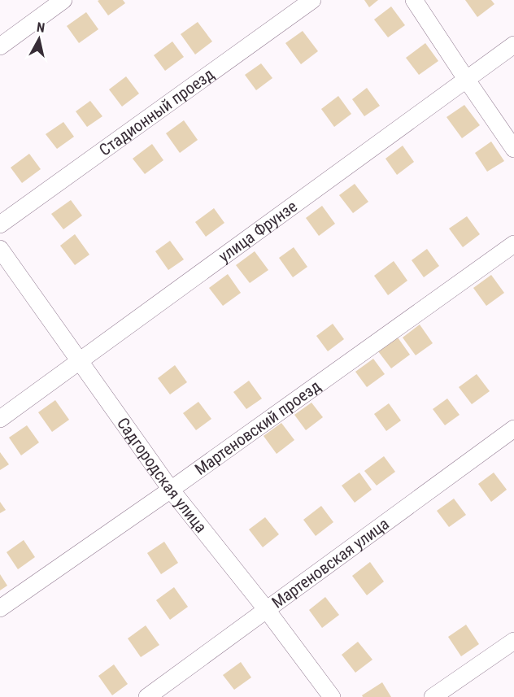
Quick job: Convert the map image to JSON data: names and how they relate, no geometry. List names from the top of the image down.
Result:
{
  "streets": {
    "street": [
      "Стадионный проезд",
      "улица Фрунзе",
      "Мартеновский проезд",
      "Садгородская улица",
      "Мартеновская улица"
    ]
  },
  "crossings": [
    ["улица Фрунзе", "Садгородская улица"],
    ["Мартеновский проезд", "Садгородская улица"],
    ["Садгородская улица", "Мартеновская улица"]
  ],
  "north": "top"
}
